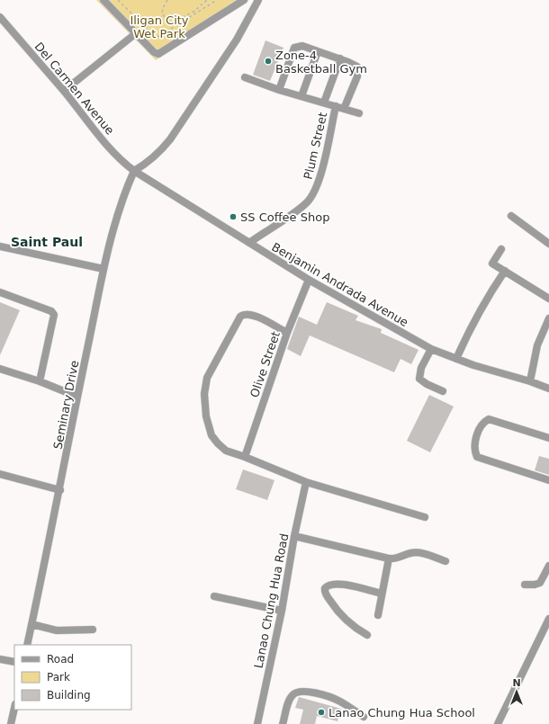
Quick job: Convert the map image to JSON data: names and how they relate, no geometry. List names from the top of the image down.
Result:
{
  "streets": {
    "street": [
      "Del Carmen Avenue",
      "Plum Street",
      "Benjamin Andrada Avenue",
      "Olive Street",
      "Seminary Drive",
      "Lanao Chung Hua Road"
    ]
  },
  "crossings": [
    ["Del Carmen Avenue", "Benjamin Andrada Avenue"],
    ["Del Carmen Avenue", "Seminary Drive"],
    ["Plum Street", "Benjamin Andrada Avenue"],
    ["Benjamin Andrada Avenue", "Olive Street"],
    ["Benjamin Andrada Avenue", "Seminary Drive"]
  ],
  "districts": ["Saint Paul"],
  "parks": ["Iligan City Wet Park"],
  "places": ["Zone-4 Basketball Gym", "SS Coffee Shop", "Lanao Chung Hua School"],
  "legend": ["Road", "Park", "Building"],
  "north": "top"
}
